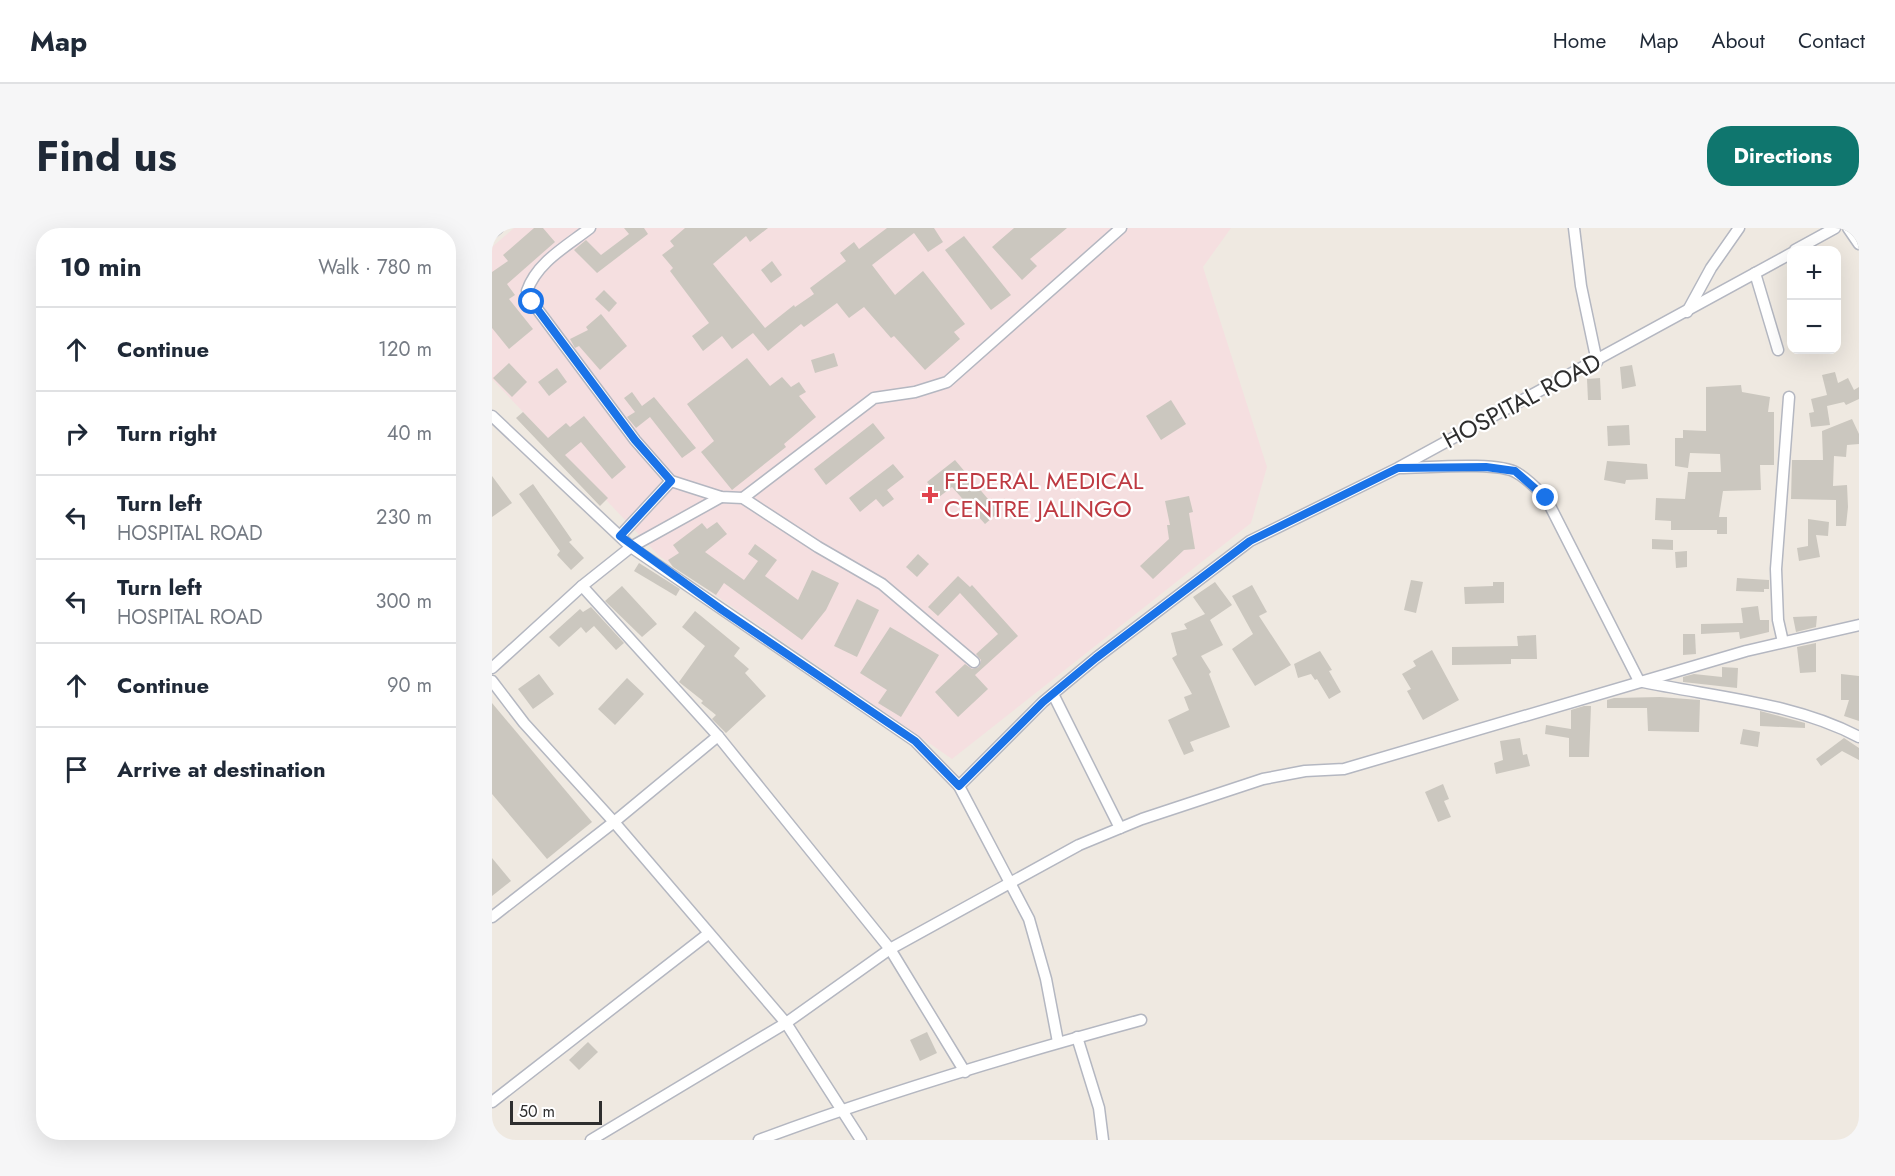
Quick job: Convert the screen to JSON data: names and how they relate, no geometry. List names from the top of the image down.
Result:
{
  "streets": {
    "street": ["HOSPITAL ROAD"]
  },
  "places": {
    "health": ["FEDERAL MEDICAL CENTRE JALINGO"]
  },
  "scale_bar": "50 m",
  "page": {
    "header": "Map",
    "nav": [
      "Home",
      "Map",
      "About",
      "Contact"
    ],
    "title": "Find us",
    "buttons": "Directions",
    "heading": ["10 min", "Walk · 780 m"],
    "map_buttons": ["+", "−"],
    "list": [
      ["Continue", "120 m"],
      ["Turn right", "40 m"],
      ["Turn left", "HOSPITAL ROAD", "230 m"],
      ["Turn left", "HOSPITAL ROAD", "300 m"],
      ["Continue", "90 m"],
      "Arrive at destination"
    ],
    "scale": "50 m"
  }
}
